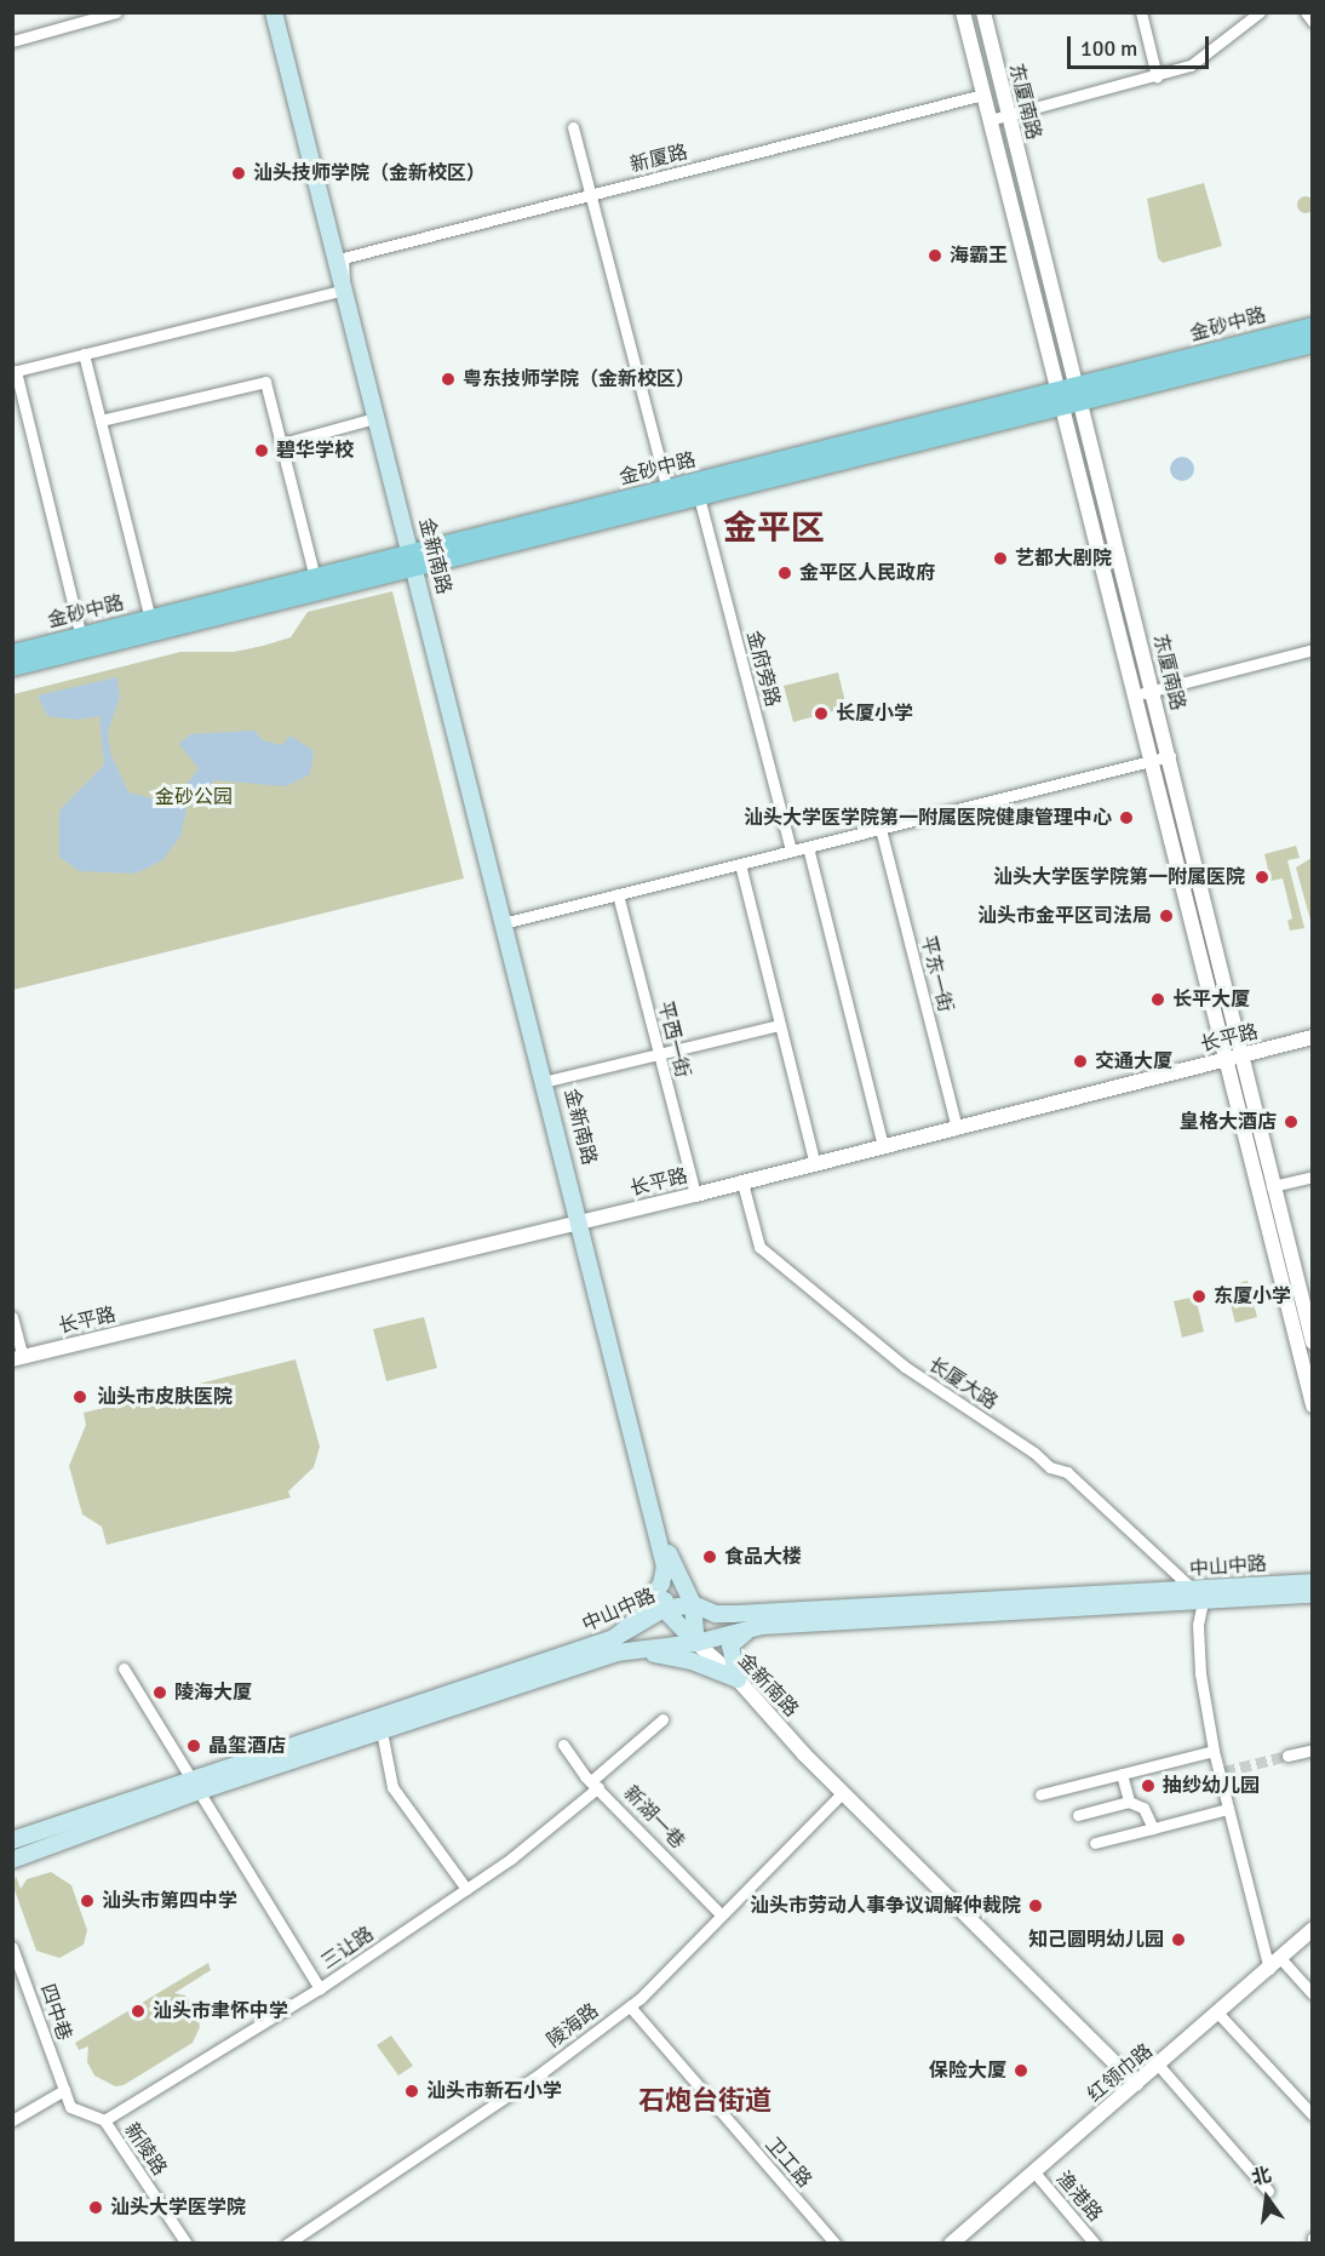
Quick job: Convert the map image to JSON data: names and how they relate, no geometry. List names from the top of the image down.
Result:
{
  "streets": {
    "main road": ["金砂中路", "金新南路", "中山中路"],
    "street": [
      "东厦南路",
      "新厦路",
      "金府旁路",
      "平东一街",
      "长平路",
      "平西一街",
      "长厦大路",
      "新湖一巷",
      "三让路",
      "四中巷",
      "陵海路",
      "红领巾路",
      "新陵路",
      "卫工路",
      "渔港路"
    ]
  },
  "crossings": [
    ["东厦南路", "金砂中路"],
    ["东厦南路", "长平路"],
    ["新厦路", "金新南路"],
    ["金砂中路", "金新南路"],
    ["金砂中路", "金府旁路"],
    ["金新南路", "长平路"],
    ["金新南路", "中山中路"],
    ["金新南路", "陵海路"],
    ["金新南路", "红领巾路"],
    ["平东一街", "长平路"],
    ["长平路", "平西一街"],
    ["长平路", "长厦大路"],
    ["长厦大路", "中山中路"],
    ["新湖一巷", "三让路"],
    ["新湖一巷", "陵海路"],
    ["三让路", "新陵路"],
    ["四中巷", "新陵路"],
    ["陵海路", "卫工路"],
    ["红领巾路", "渔港路"]
  ],
  "districts": ["金平区", "石炮台街道"],
  "parks": ["金砂公园"],
  "places": [
    "汕头技师学院（金新校区）",
    "海霸王",
    "粤东技师学院（金新校区）",
    "碧华学校",
    "艺都大剧院",
    "金平区人民政府",
    "长厦小学",
    "汕头大学医学院第一附属医院健康管理中心",
    "汕头大学医学院第一附属医院",
    "汕头市金平区司法局",
    "长平大厦",
    "交通大厦",
    "皇格大酒店",
    "东厦小学",
    "汕头市皮肤医院",
    "食品大楼",
    "陵海大厦",
    "晶玺酒店",
    "抽纱幼儿园",
    "汕头市第四中学",
    "汕头市劳动人事争议调解仲裁院",
    "知己圆明幼儿园",
    "汕头市聿怀中学",
    "保险大厦",
    "汕头市新石小学",
    "汕头大学医学院"
  ],
  "scale_bar": "100 m",
  "north": "top"
}
